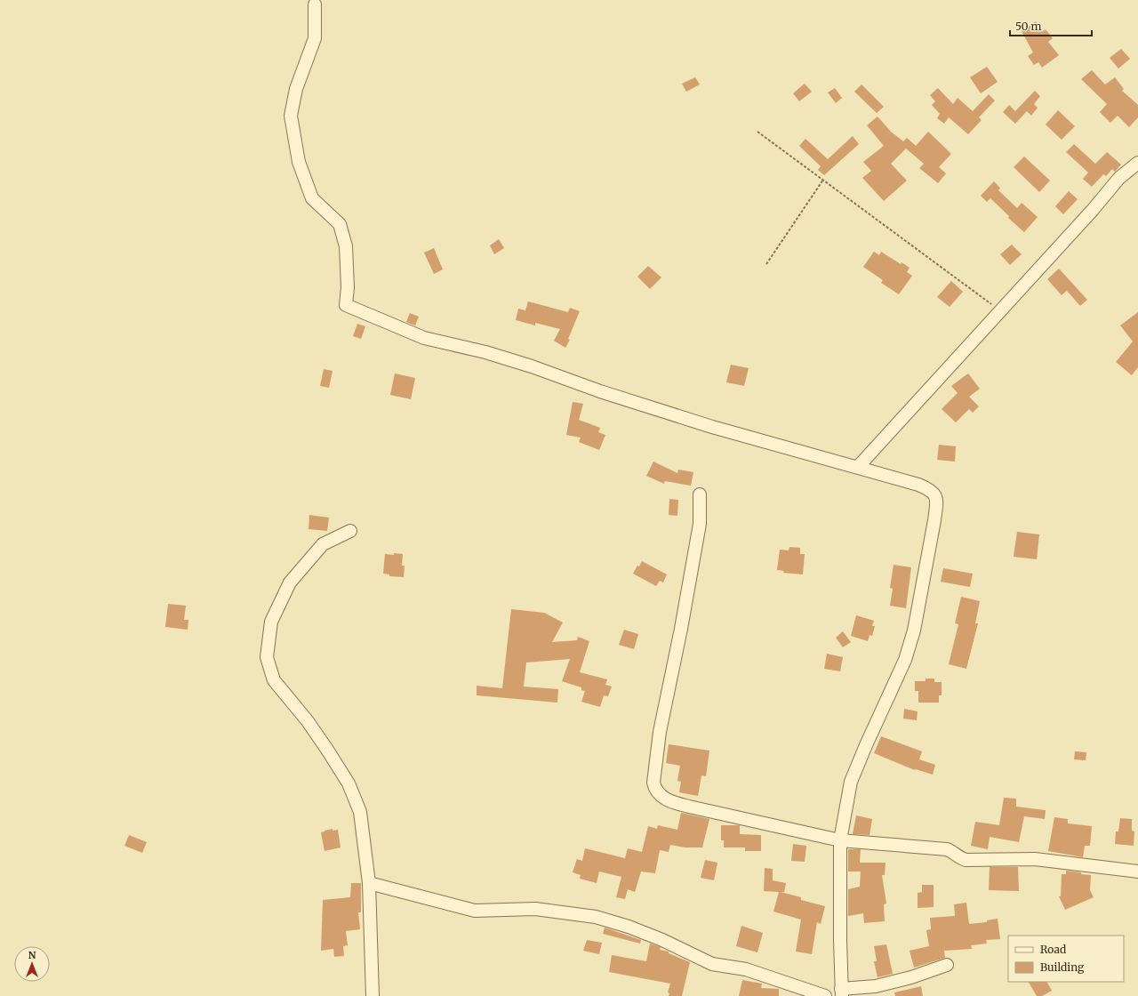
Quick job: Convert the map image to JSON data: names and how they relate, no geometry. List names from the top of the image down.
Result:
{
  "legend": ["Road", "Building"],
  "scale_bar": "50 m",
  "north": "top"
}
